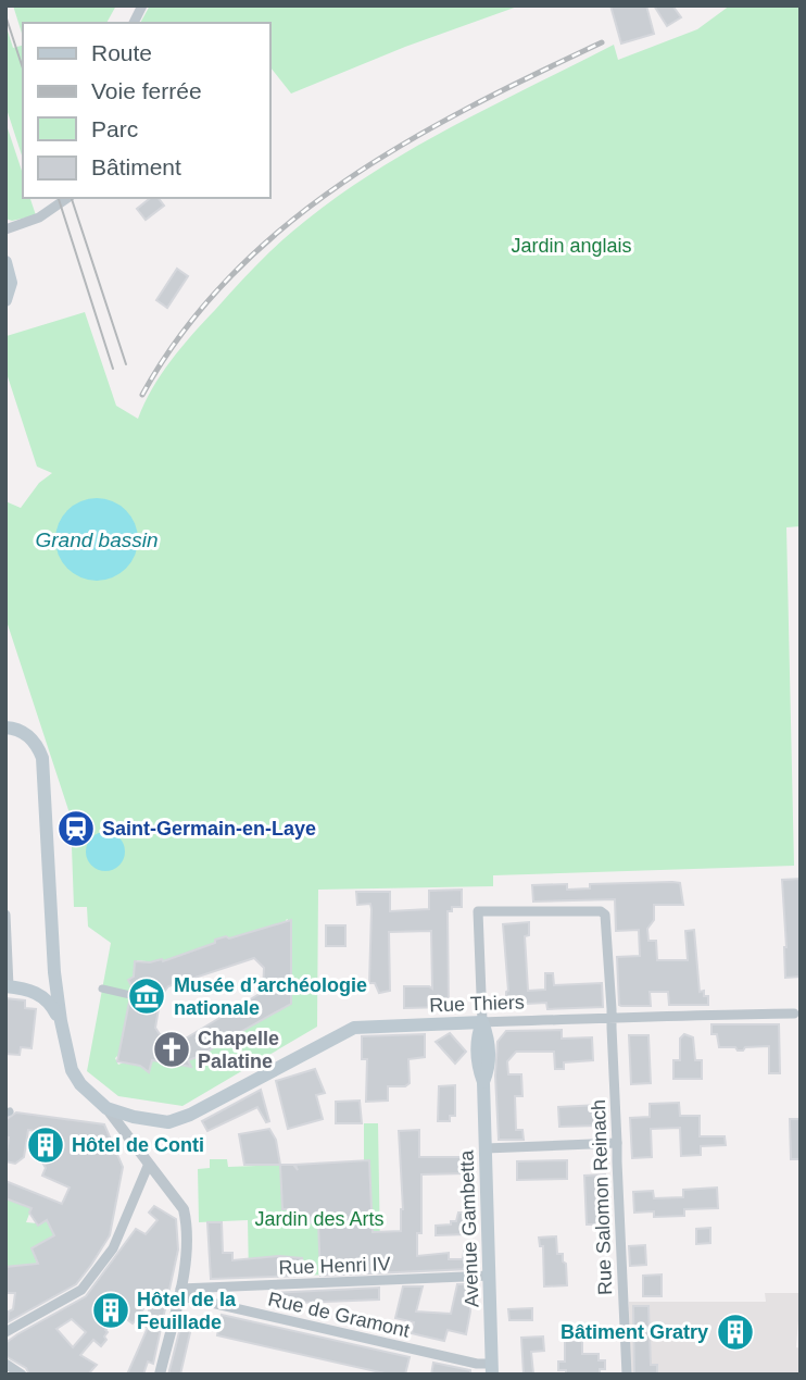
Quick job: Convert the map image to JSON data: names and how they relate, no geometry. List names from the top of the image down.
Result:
{
  "streets": {
    "main road": ["Rue Thiers", "Avenue Gambetta"],
    "street": ["Rue Salomon Reinach", "Rue Henri IV", "Rue de Gramont"]
  },
  "crossings": [
    ["Rue Thiers", "Rue Salomon Reinach"],
    ["Rue Thiers", "Avenue Gambetta"],
    ["Rue Salomon Reinach", "Avenue Gambetta"],
    ["Avenue Gambetta", "Rue Henri IV"],
    ["Avenue Gambetta", "Rue de Gramont"],
    ["Rue Henri IV", "Rue de Gramont"]
  ],
  "water": ["Grand bassin"],
  "parks": ["Jardin anglais", "Jardin des Arts"],
  "places": {
    "station": ["Saint-Germain-en-Laye"],
    "museum": ["Musée d’archéologie nationale"],
    "church": ["Chapelle Palatine"],
    "building": ["Hôtel de Conti", "Hôtel de la Feuillade", "Bâtiment Gratry"]
  },
  "legend": [
    "Route",
    "Voie ferrée",
    "Parc",
    "Bâtiment"
  ]
}
